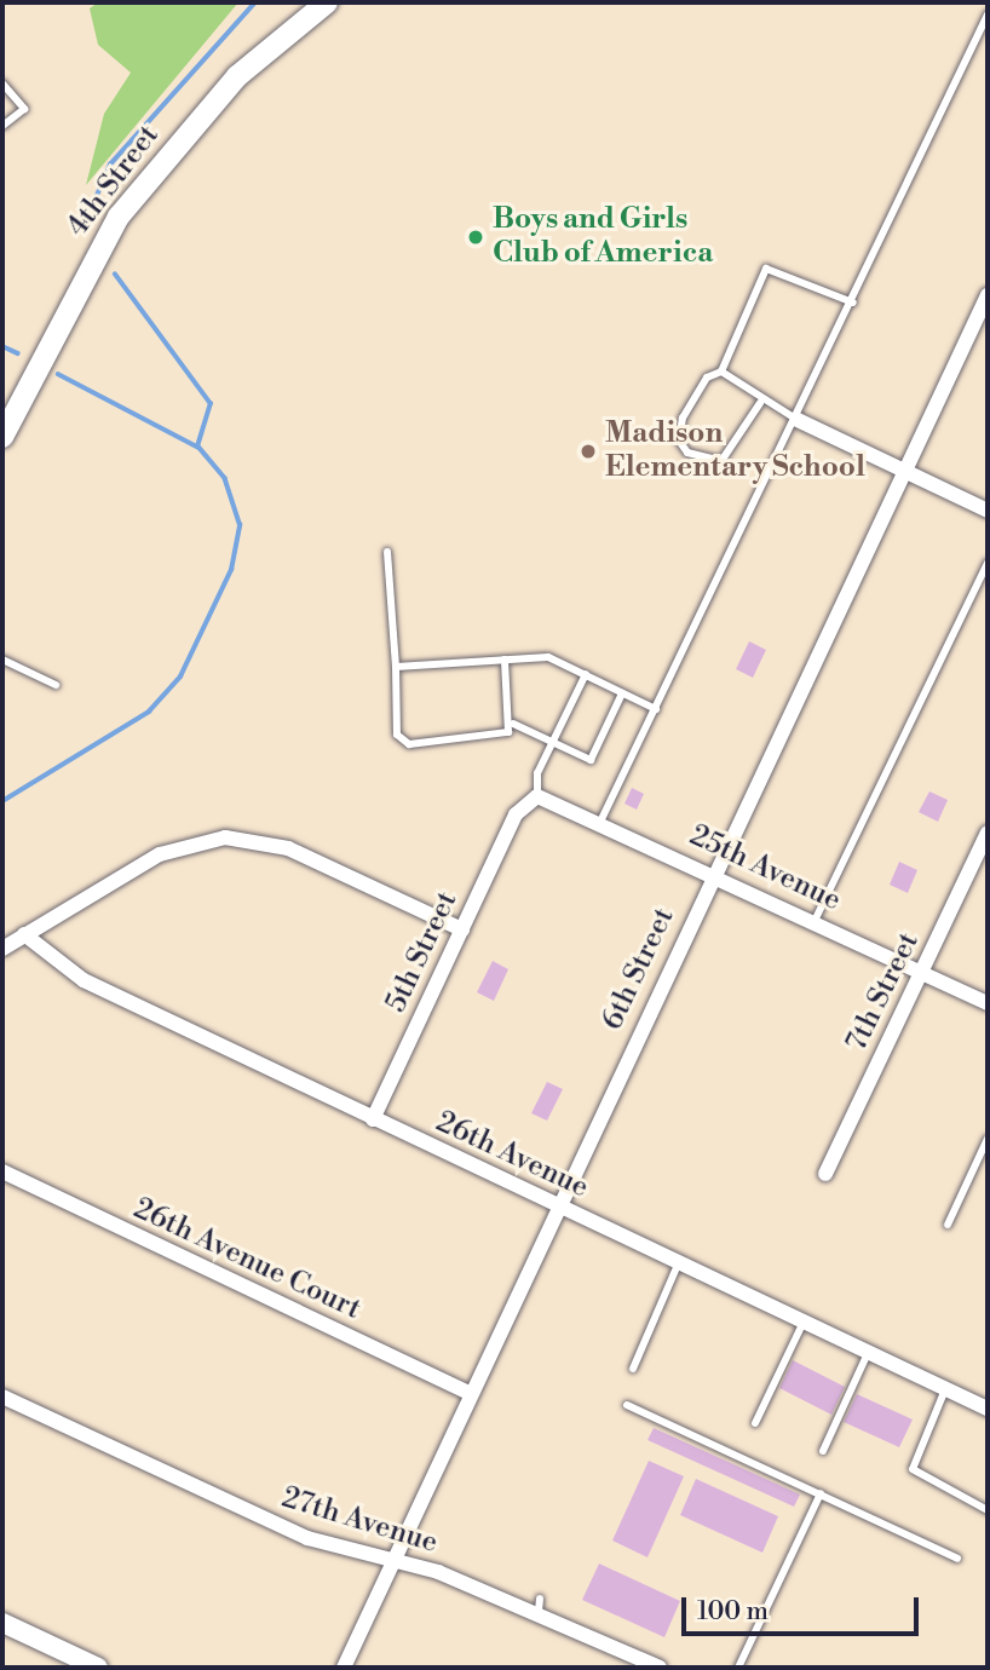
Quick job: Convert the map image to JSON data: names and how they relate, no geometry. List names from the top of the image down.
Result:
{
  "streets": {
    "main road": ["4th Street"],
    "street": [
      "25th Avenue",
      "5th Street",
      "6th Street",
      "7th Street",
      "26th Avenue",
      "26th Avenue Court",
      "27th Avenue"
    ]
  },
  "crossings": [
    ["25th Avenue", "5th Street"],
    ["25th Avenue", "6th Street"],
    ["25th Avenue", "7th Street"],
    ["5th Street", "26th Avenue"],
    ["6th Street", "26th Avenue"],
    ["6th Street", "26th Avenue Court"],
    ["6th Street", "27th Avenue"]
  ],
  "places": ["Boys and Girls Club of America", "Madison Elementary School"],
  "scale_bar": "100 m"
}
